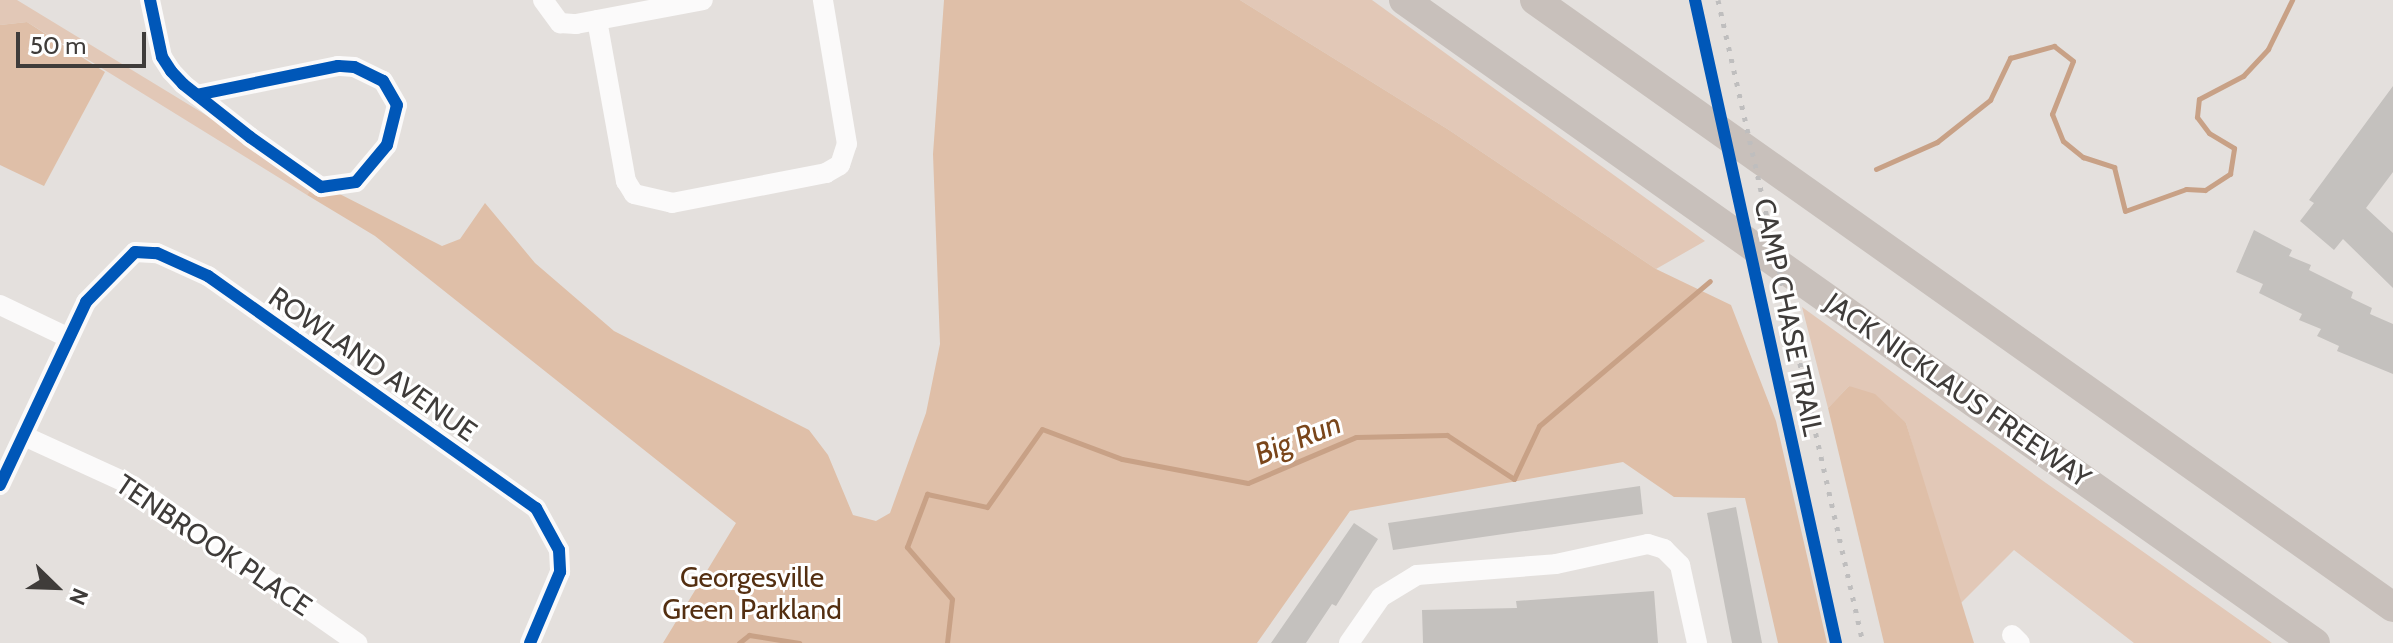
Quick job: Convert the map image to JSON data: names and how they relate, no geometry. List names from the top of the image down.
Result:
{
  "streets": {
    "highway": ["JACK NICKLAUS FREEWAY"],
    "street": ["ROWLAND AVENUE", "TENBROOK PLACE"],
    "cycle path": ["CAMP CHASE TRAIL"]
  },
  "water": ["Big Run"],
  "parks": ["Georgesville Green Parkland"],
  "scale_bar": "50 m",
  "north": "bottom right"
}
